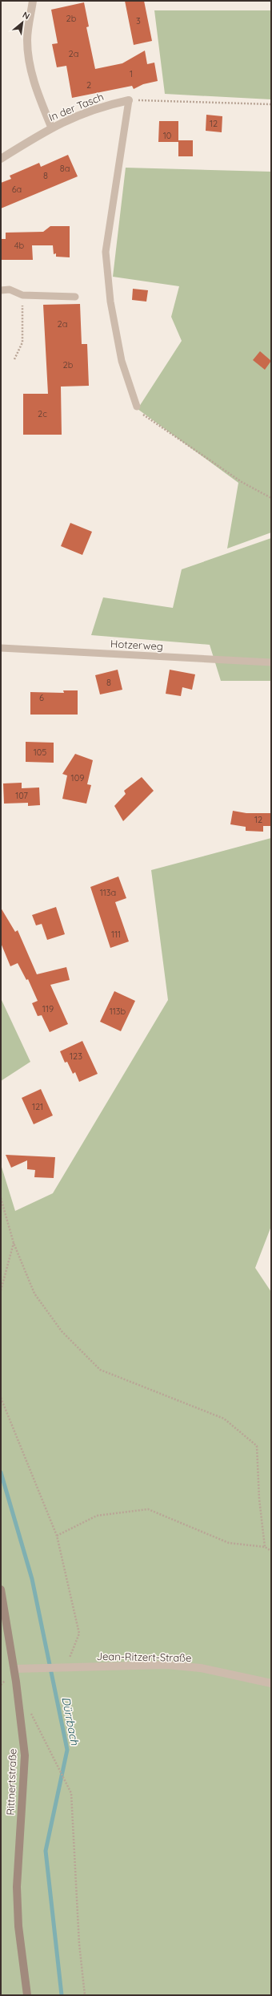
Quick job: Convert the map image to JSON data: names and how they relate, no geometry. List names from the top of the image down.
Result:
{
  "streets": {
    "street": ["In der Tasch", "Jean-Ritzert-Straße", "Rittnertstraße"],
    "lane": ["Hotzerweg"]
  },
  "crossings": [
    ["Jean-Ritzert-Straße", "Rittnertstraße"]
  ],
  "water": ["Dürrbach"],
  "house_numbers": [
    "2b",
    "3",
    "2a",
    "1",
    "2",
    "12",
    "10",
    "8a",
    "8",
    "6a",
    "4b",
    "2a",
    "2b",
    "2c",
    "8",
    "6",
    "105",
    "109",
    "107",
    "12",
    "113a",
    "111",
    "119",
    "113b",
    "123",
    "121"
  ],
  "north": "top right"
}
